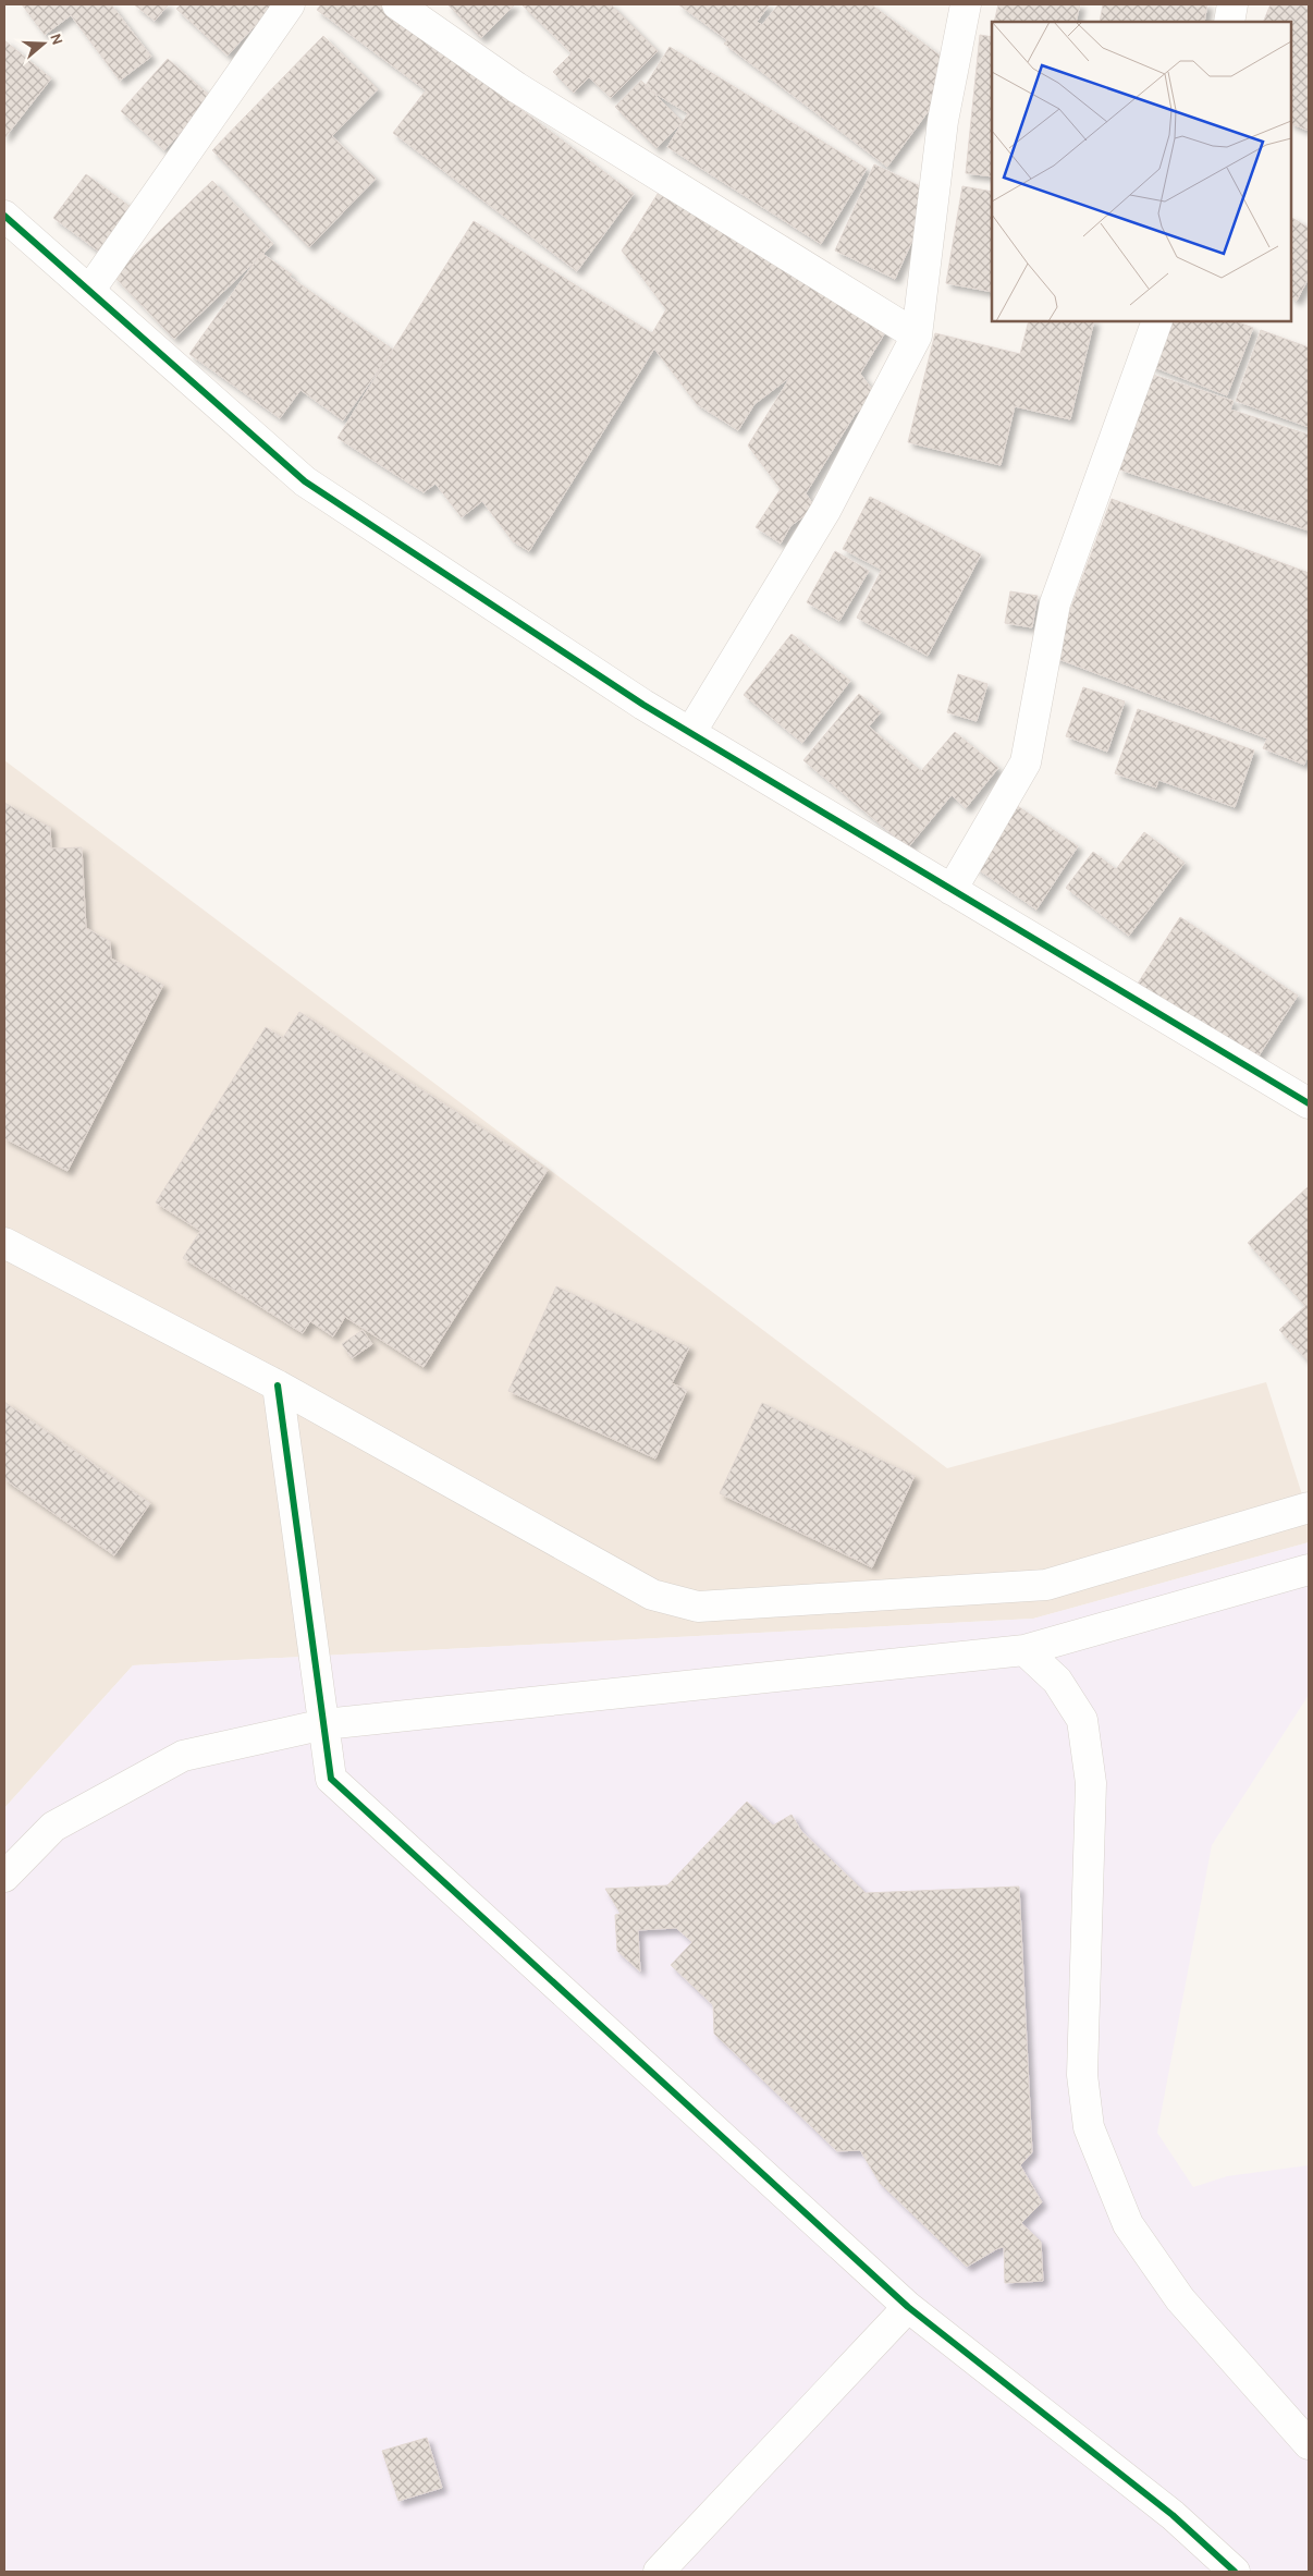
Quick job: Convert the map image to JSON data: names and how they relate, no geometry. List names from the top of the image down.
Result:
{
  "north": "right"
}
